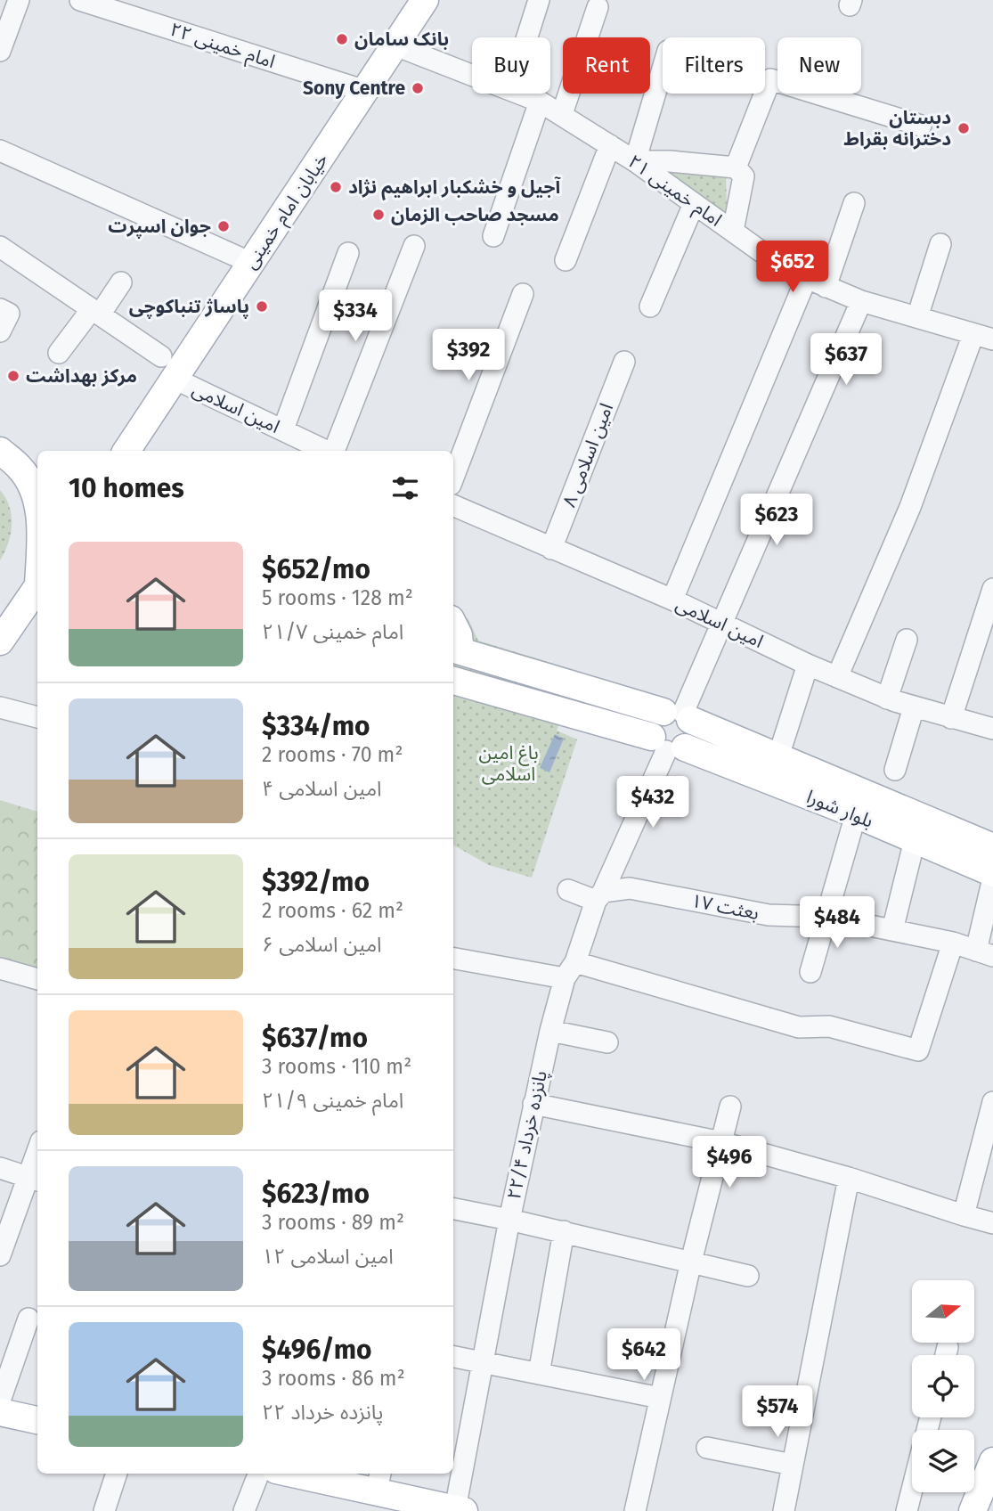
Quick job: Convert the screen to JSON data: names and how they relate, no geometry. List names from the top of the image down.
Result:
{
  "streets": {
    "main road": ["خیابان امام خمینی", "بلوار شورا"],
    "street": [
      "امام خمینی ۲۲",
      "امام خمینی ۲۱",
      "امین اسلامی",
      "امین اسلامی ۸",
      "بعثت ۱۷",
      "پانزده خرداد ۲۲/۴"
    ]
  },
  "crossings": [
    ["امام خمینی ۲۲", "خیابان امام خمینی"],
    ["امام خمینی ۲۱", "خیابان امام خمینی"],
    ["خیابان امام خمینی", "امین اسلامی"],
    ["امین اسلامی", "امین اسلامی ۸"],
    ["بلوار شورا", "پانزده خرداد ۲۲/۴"],
    ["بعثت ۱۷", "پانزده خرداد ۲۲/۴"]
  ],
  "parks": ["باغ امین اسلامی"],
  "places": [
    "بانک سامان",
    "Sony Centre",
    "دبستان دخترانه بقراط",
    "آجیل و خشکبار ابراهیم نژاد",
    "مسجد صاحب الزمان",
    "جوان اسپرت",
    "پاساژ تنباکوچی",
    "مرکز بهداشت"
  ],
  "north": "right",
  "page": {
    "chip": [
      "Buy",
      "Rent",
      "Filters",
      "New"
    ],
    "price": [
      "$652",
      "$334",
      "$392",
      "$637",
      "$623",
      "$432",
      "$484",
      "$496",
      "$642",
      "$574"
    ],
    "heading": "10 homes",
    "list": [
      {
        "name": "$652/mo",
        "note": "5 rooms · 128 m² · امام خمینی ۲۱/۷"
      },
      {
        "name": "$334/mo",
        "note": "2 rooms · 70 m² · امین اسلامی ۴"
      },
      {
        "name": "$392/mo",
        "note": "2 rooms · 62 m² · امین اسلامی ۶"
      },
      {
        "name": "$637/mo",
        "note": "3 rooms · 110 m² · امام خمینی ۲۱/۹"
      },
      {
        "name": "$623/mo",
        "note": "3 rooms · 89 m² · امین اسلامی ۱۲"
      },
      {
        "name": "$496/mo",
        "note": "3 rooms · 86 m² · پانزده خرداد ۲۲"
      }
    ]
  }
}
